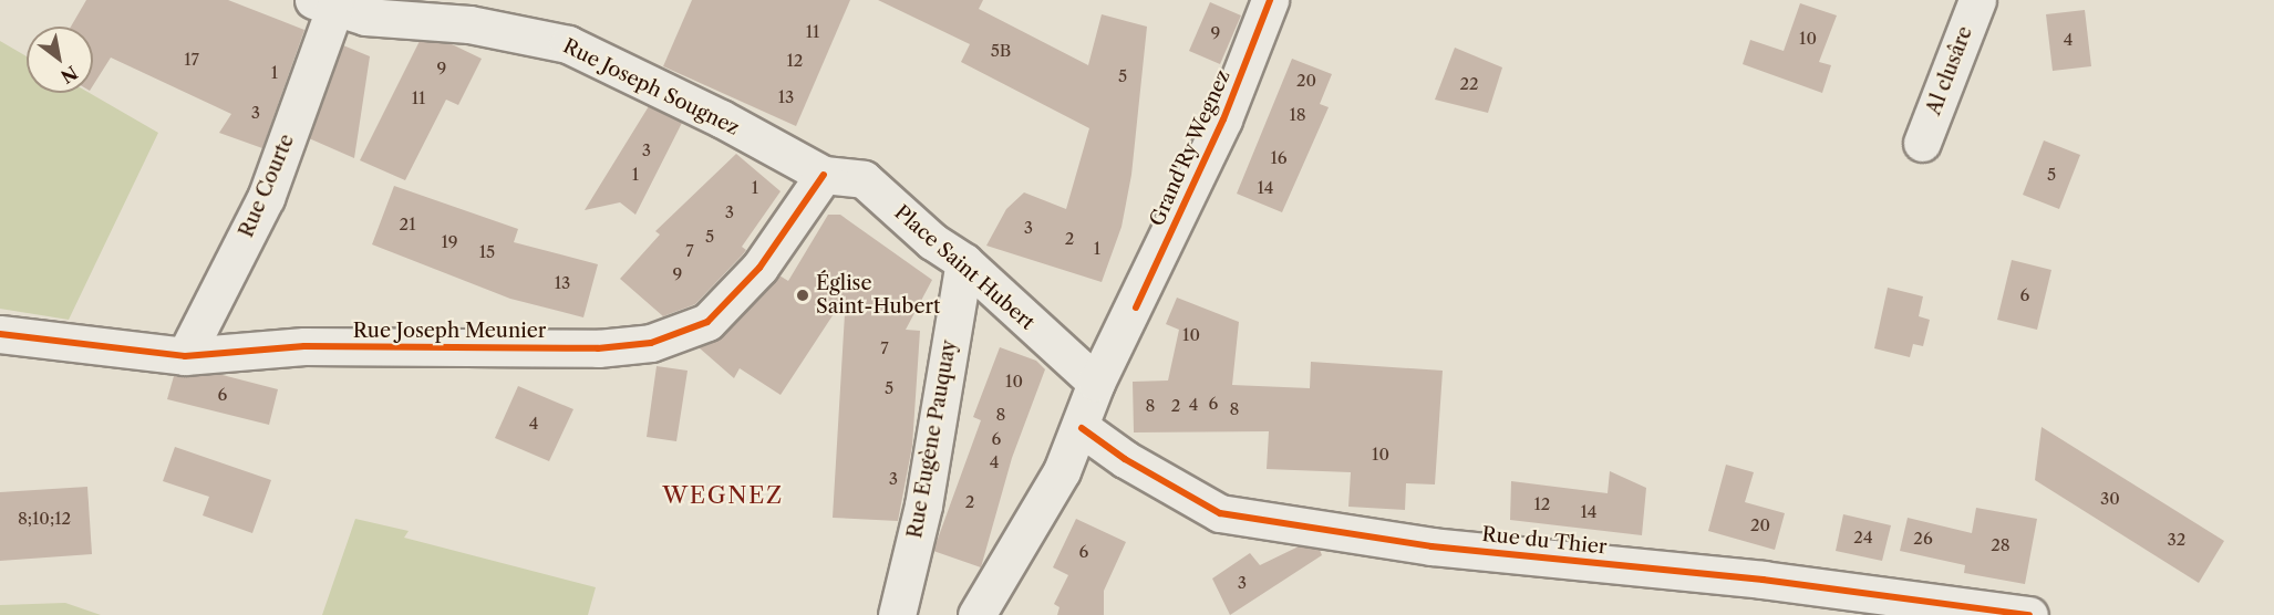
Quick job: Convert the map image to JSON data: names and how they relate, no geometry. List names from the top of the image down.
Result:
{
  "streets": {
    "street": [
      "Al clusâre",
      "Rue Joseph Sougnez",
      "Grand'Ry Wegnez",
      "Rue Courte",
      "Place Saint Hubert",
      "Rue Joseph Meunier",
      "Rue Eugène Pauquay",
      "Rue du Thier"
    ]
  },
  "crossings": [
    ["Rue Joseph Sougnez", "Rue Courte"],
    ["Rue Joseph Sougnez", "Place Saint Hubert"],
    ["Rue Joseph Sougnez", "Rue Joseph Meunier"],
    ["Grand'Ry Wegnez", "Place Saint Hubert"],
    ["Grand'Ry Wegnez", "Rue du Thier"],
    ["Rue Courte", "Rue Joseph Meunier"],
    ["Place Saint Hubert", "Rue Joseph Meunier"],
    ["Place Saint Hubert", "Rue Eugène Pauquay"]
  ],
  "districts": ["WEGNEZ"],
  "places": ["Église Saint-Hubert"],
  "house_numbers": [
    "11",
    "9",
    "10",
    "4",
    "5B",
    "17",
    "12",
    "9",
    "1",
    "5",
    "20",
    "22",
    "13",
    "11",
    "3",
    "18",
    "3",
    "16",
    "1",
    "5",
    "1",
    "14",
    "3",
    "21",
    "3",
    "5",
    "2",
    "19",
    "1",
    "7",
    "15",
    "9",
    "13",
    "6",
    "10",
    "7",
    "10",
    "5",
    "6",
    "6",
    "4",
    "8",
    "2",
    "8",
    "8",
    "4",
    "6",
    "10",
    "4",
    "3",
    "30",
    "2",
    "12",
    "14",
    "8;10;12",
    "20",
    "24",
    "26",
    "32",
    "28",
    "6",
    "3"
  ],
  "north": "bottom right"
}
